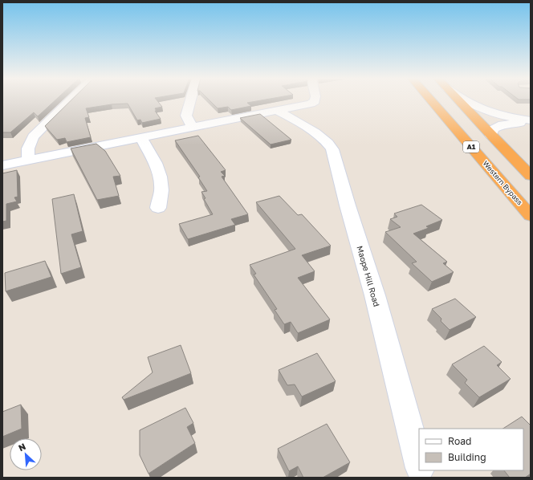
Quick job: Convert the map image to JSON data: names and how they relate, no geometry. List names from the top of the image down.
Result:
{
  "streets": {
    "highway": ["A1", "Western Bypass"],
    "street": ["Maope Hill Road"]
  },
  "legend": ["Road", "Building"],
  "north": "top left"
}
